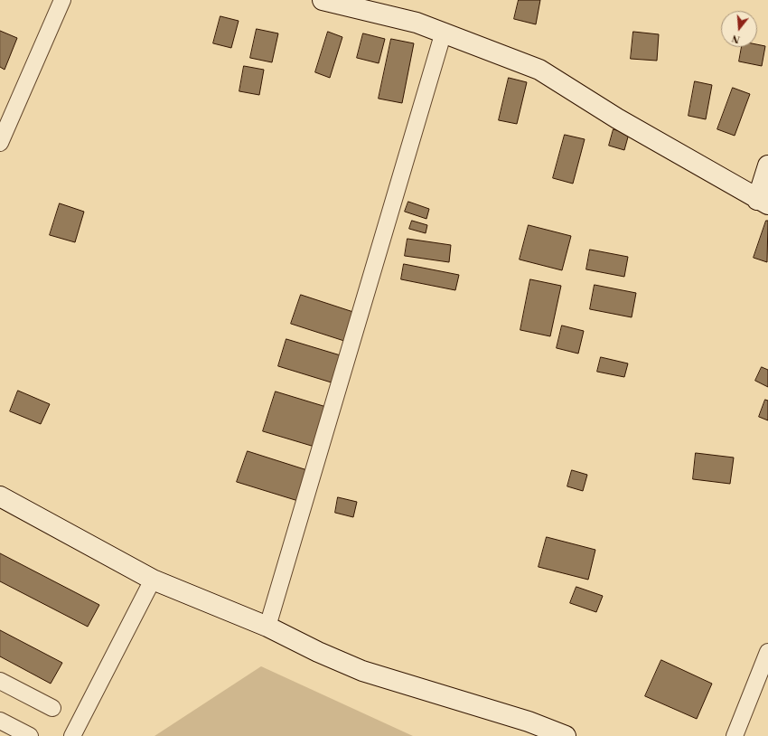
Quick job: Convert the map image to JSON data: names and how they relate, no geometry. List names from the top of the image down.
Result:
{
  "north": "bottom"
}
